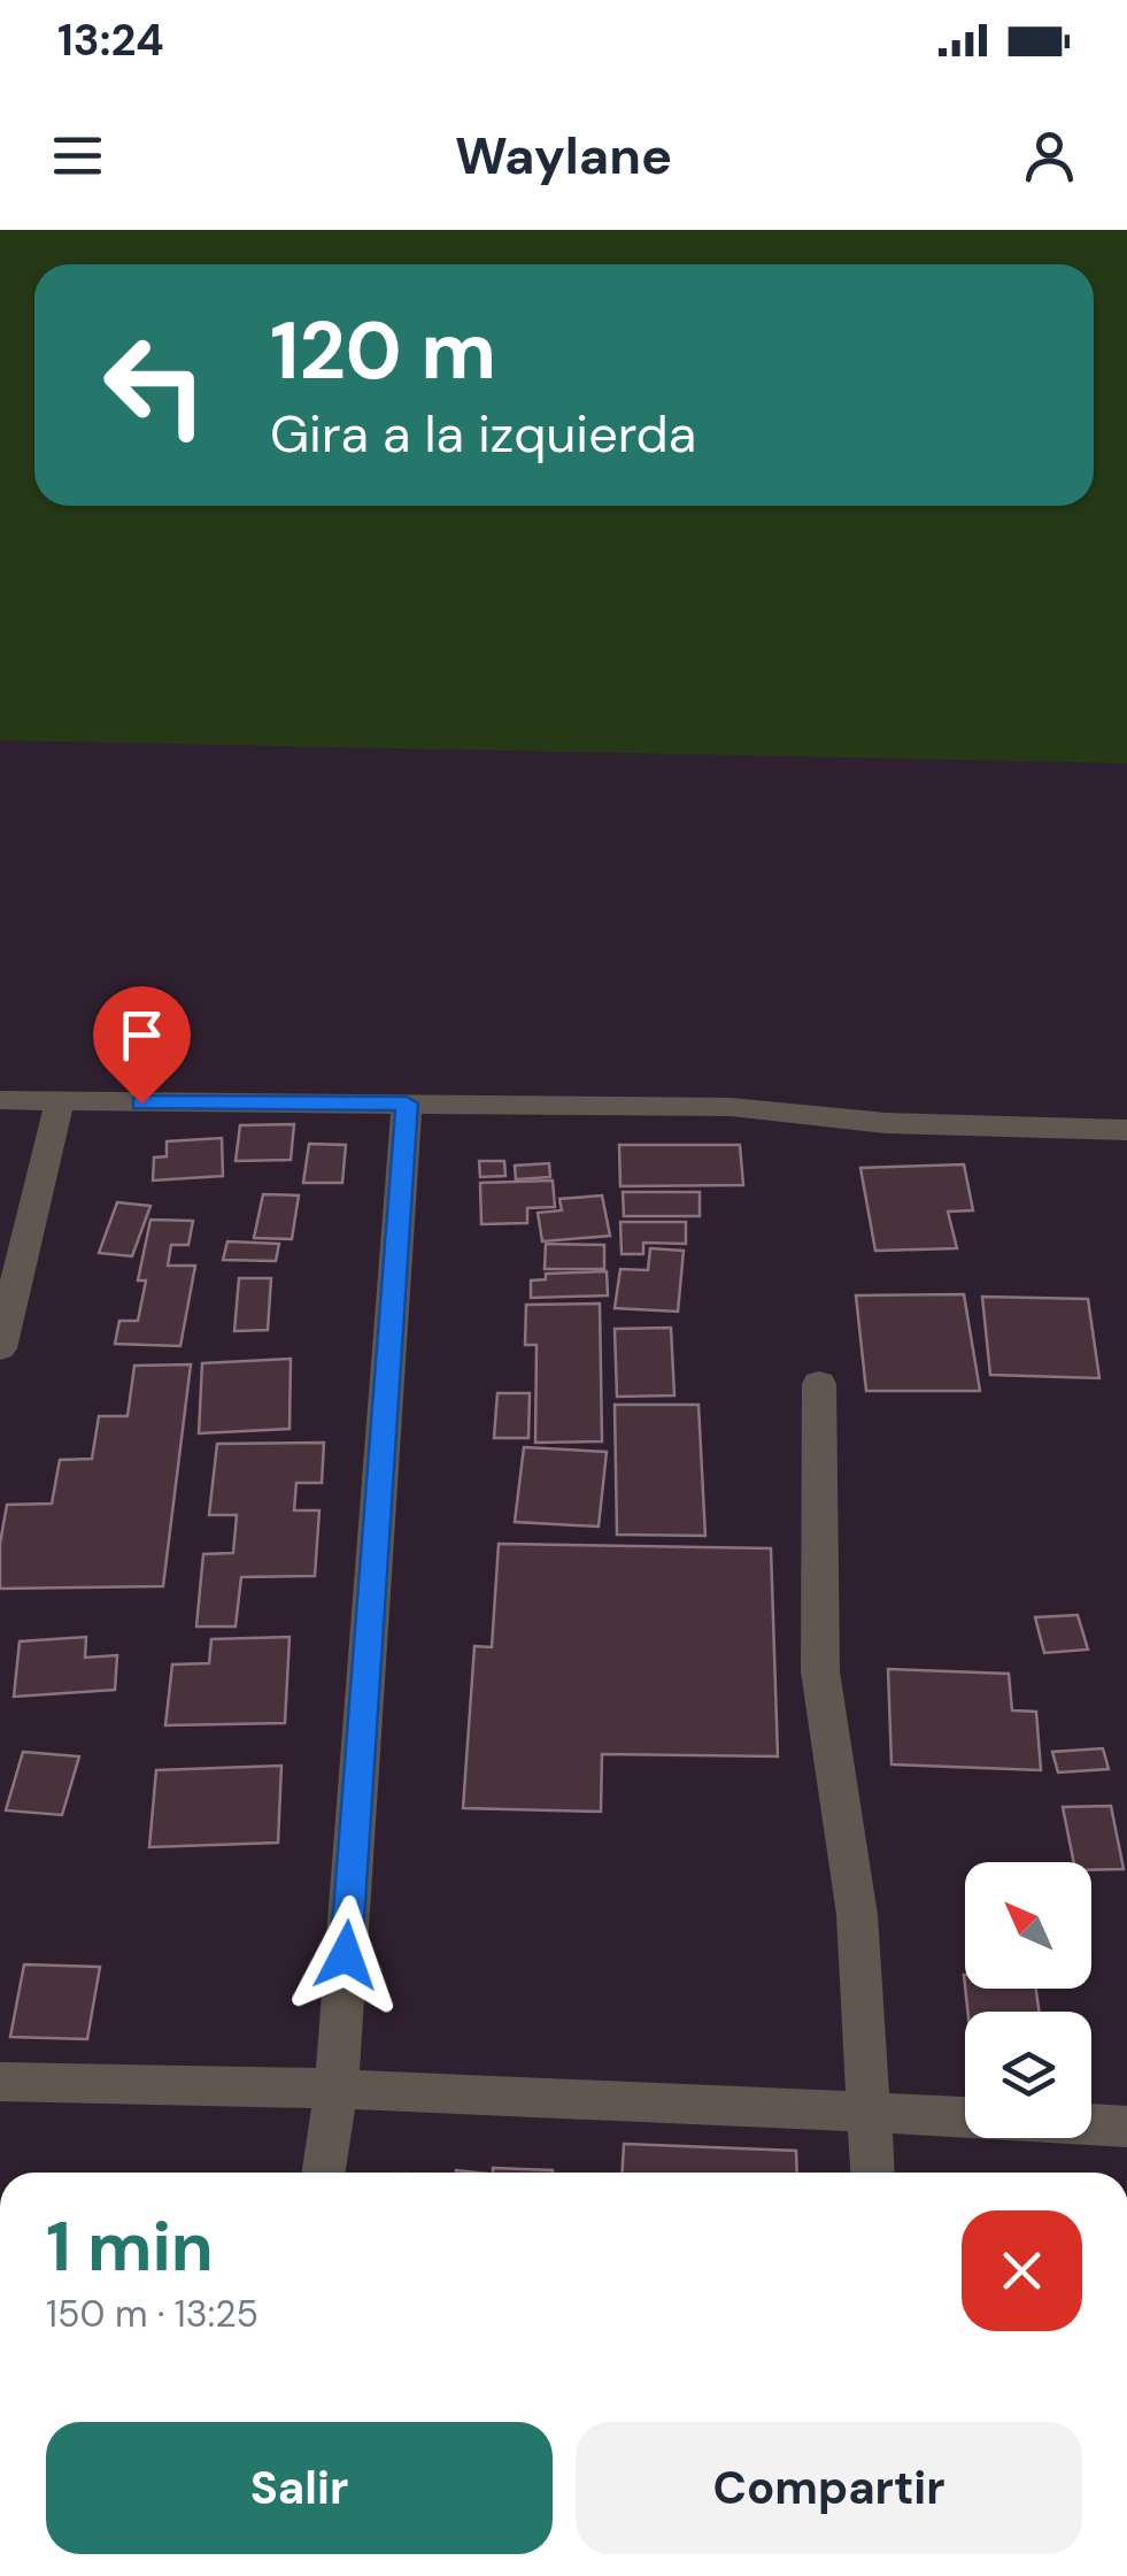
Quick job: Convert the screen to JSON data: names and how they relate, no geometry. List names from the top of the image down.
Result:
{
  "north": "top left",
  "page": {
    "status": "13:24",
    "header": "Waylane",
    "turn": ["120 m", "Gira a la izquierda"],
    "heading": ["1 min", "150 m · 13:25"],
    "buttons": ["Salir", "Compartir"]
  }
}
